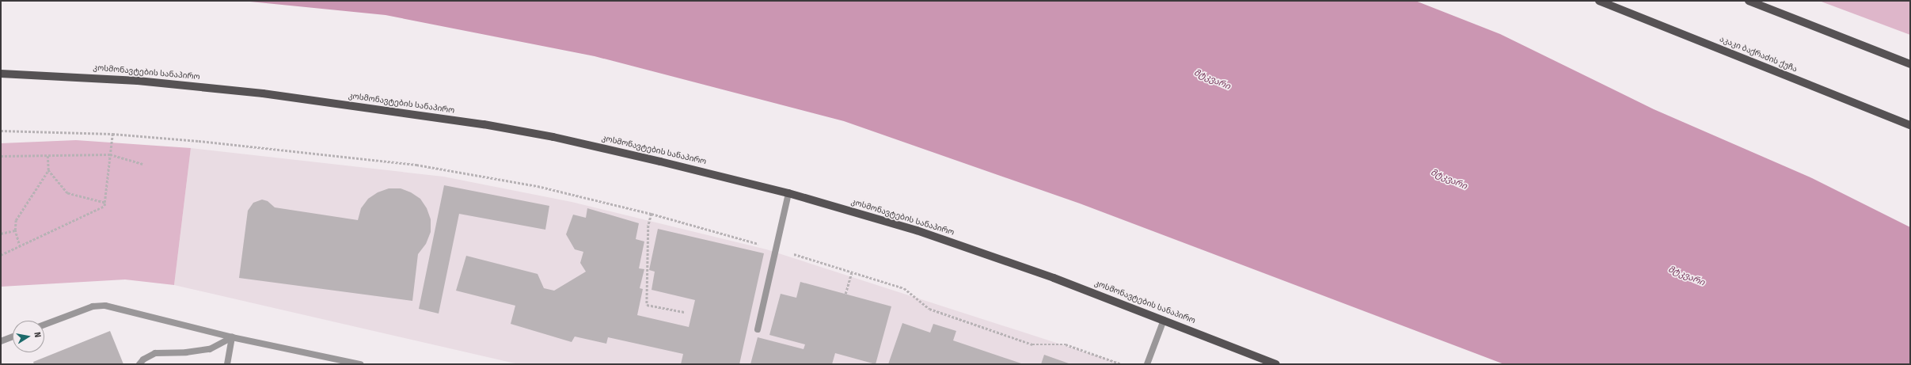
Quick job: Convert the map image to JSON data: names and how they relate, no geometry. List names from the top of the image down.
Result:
{
  "streets": {
    "main road": ["აკაკი ბაქრაძის ქუჩა", "კოსმონავტების სანაპირო"]
  },
  "water": ["მტკვარი"],
  "north": "right"
}
